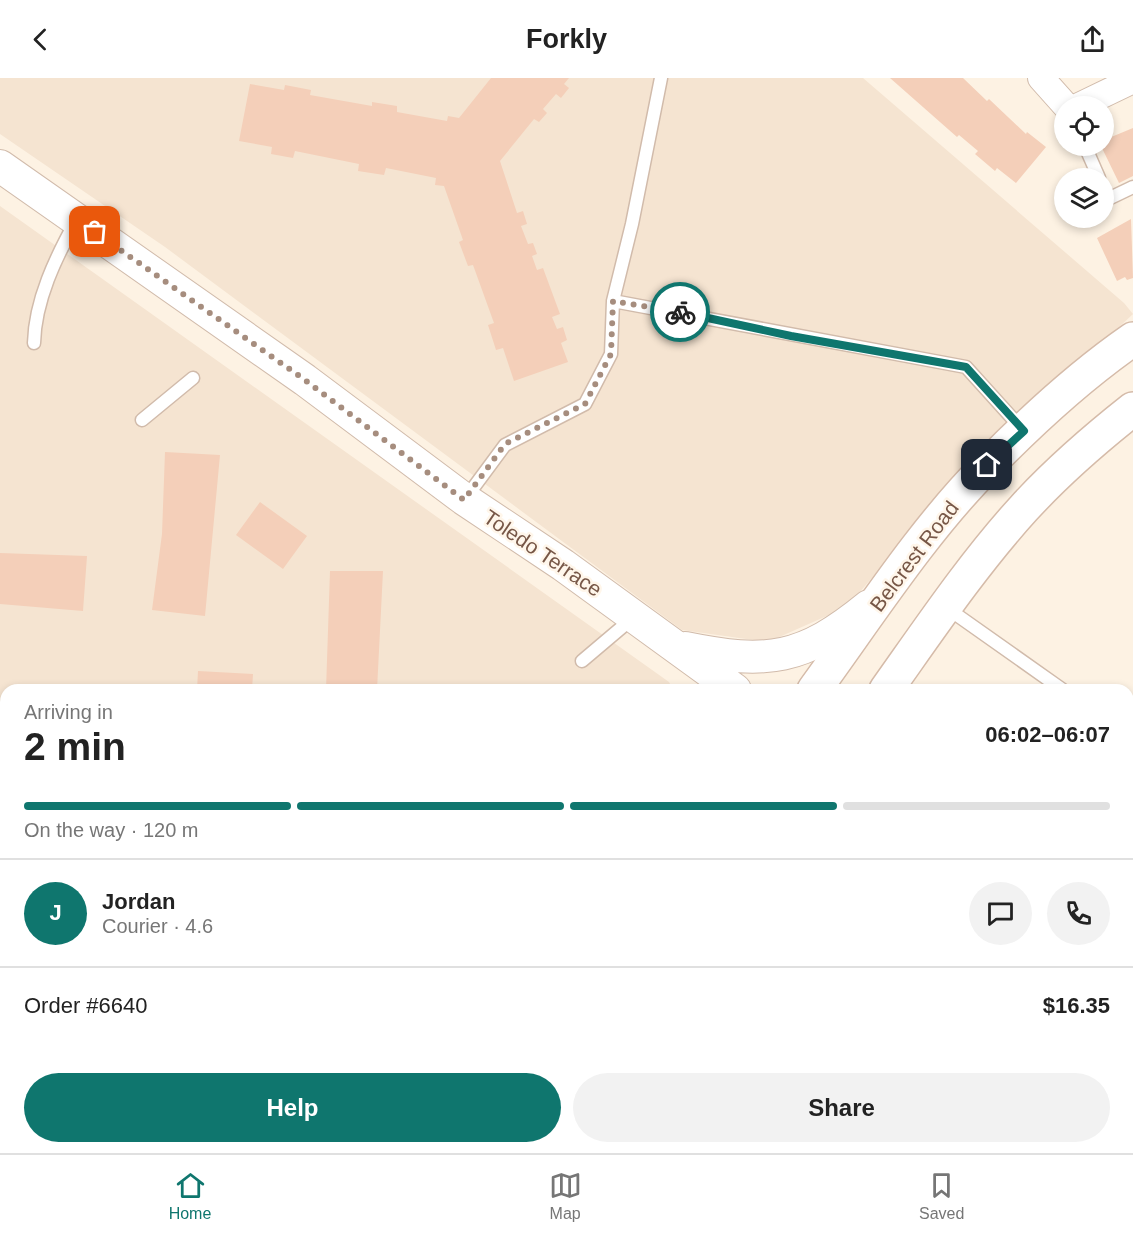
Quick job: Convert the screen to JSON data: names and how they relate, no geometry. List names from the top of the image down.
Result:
{
  "streets": {
    "main road": ["Belcrest Road"],
    "street": ["Toledo Terrace"]
  },
  "page": {
    "header": "Forkly",
    "heading": ["2 min", "Arriving in", "06:02–06:07"],
    "panel": [
      "Jordan",
      "Courier · 4.6",
      "Order #6640",
      "$16.35"
    ],
    "bar": "On the way · 120 m",
    "round": "J",
    "buttons": ["Help", "Share"],
    "tabs": ["Home", "Map", "Saved"]
  }
}
